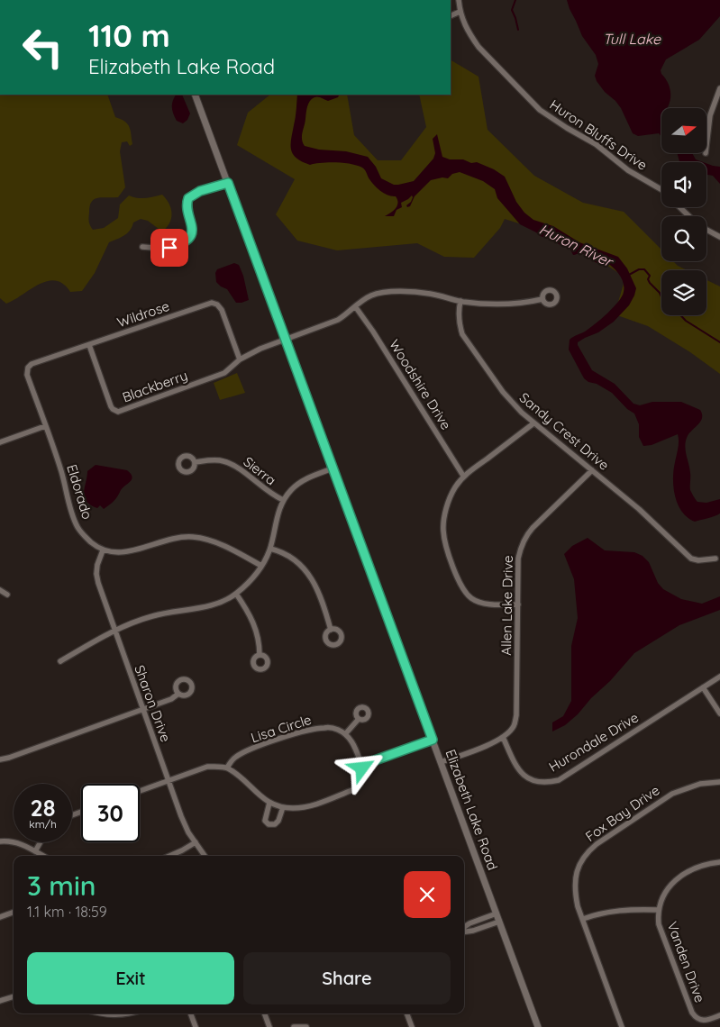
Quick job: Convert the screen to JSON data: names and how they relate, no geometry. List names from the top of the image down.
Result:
{
  "streets": {
    "street": [
      "Huron Bluffs Drive",
      "Wildrose",
      "Woodshire Drive",
      "Blackberry",
      "Sandy Crest Drive",
      "Sierra",
      "Eldorado",
      "Allen Lake Drive",
      "Sharon Drive",
      "Lisa Circle",
      "Hurondale Drive",
      "Elizabeth Lake Road",
      "Fox Bay Drive",
      "Vanden Drive"
    ]
  },
  "crossings": [
    ["Wildrose", "Blackberry"],
    ["Wildrose", "Eldorado"],
    ["Sandy Crest Drive", "Allen Lake Drive"],
    ["Eldorado", "Sharon Drive"],
    ["Allen Lake Drive", "Hurondale Drive"]
  ],
  "water": ["Tull Lake", "Huron River"],
  "north": "right",
  "page": {
    "turn": ["110 m", "Elizabeth Lake Road"],
    "speed": "28 km/h",
    "limit": "30",
    "heading": ["3 min", "1.1 km · 18:59"],
    "buttons": ["Exit", "Share"]
  }
}
